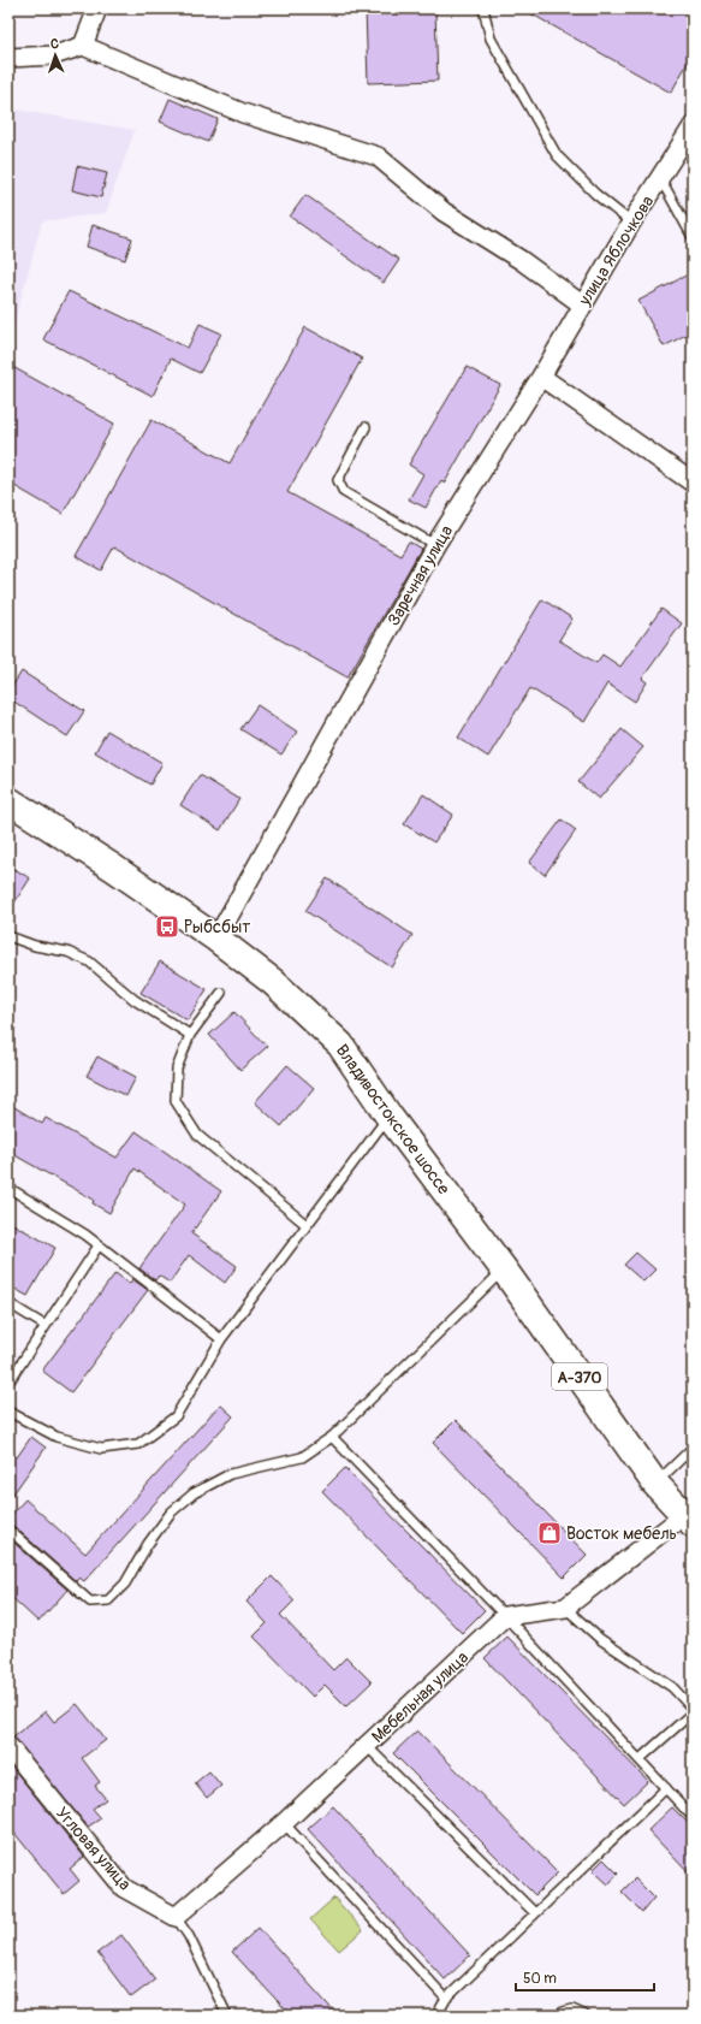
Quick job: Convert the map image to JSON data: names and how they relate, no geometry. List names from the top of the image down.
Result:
{
  "streets": {
    "highway": ["Владивостокское шоссе", "А-370"],
    "street": [
      "улица Яблочкова",
      "Заречная улица",
      "Мебельная улица",
      "Угловая улица"
    ]
  },
  "crossings": [
    ["улица Яблочкова", "Заречная улица"],
    ["Заречная улица", "Владивостокское шоссе"],
    ["Мебельная улица", "Угловая улица"]
  ],
  "places": {
    "bus stop": ["Рыбсбыт"],
    "shop": ["Восток мебель"]
  },
  "scale_bar": "50 m",
  "north": "top"
}
